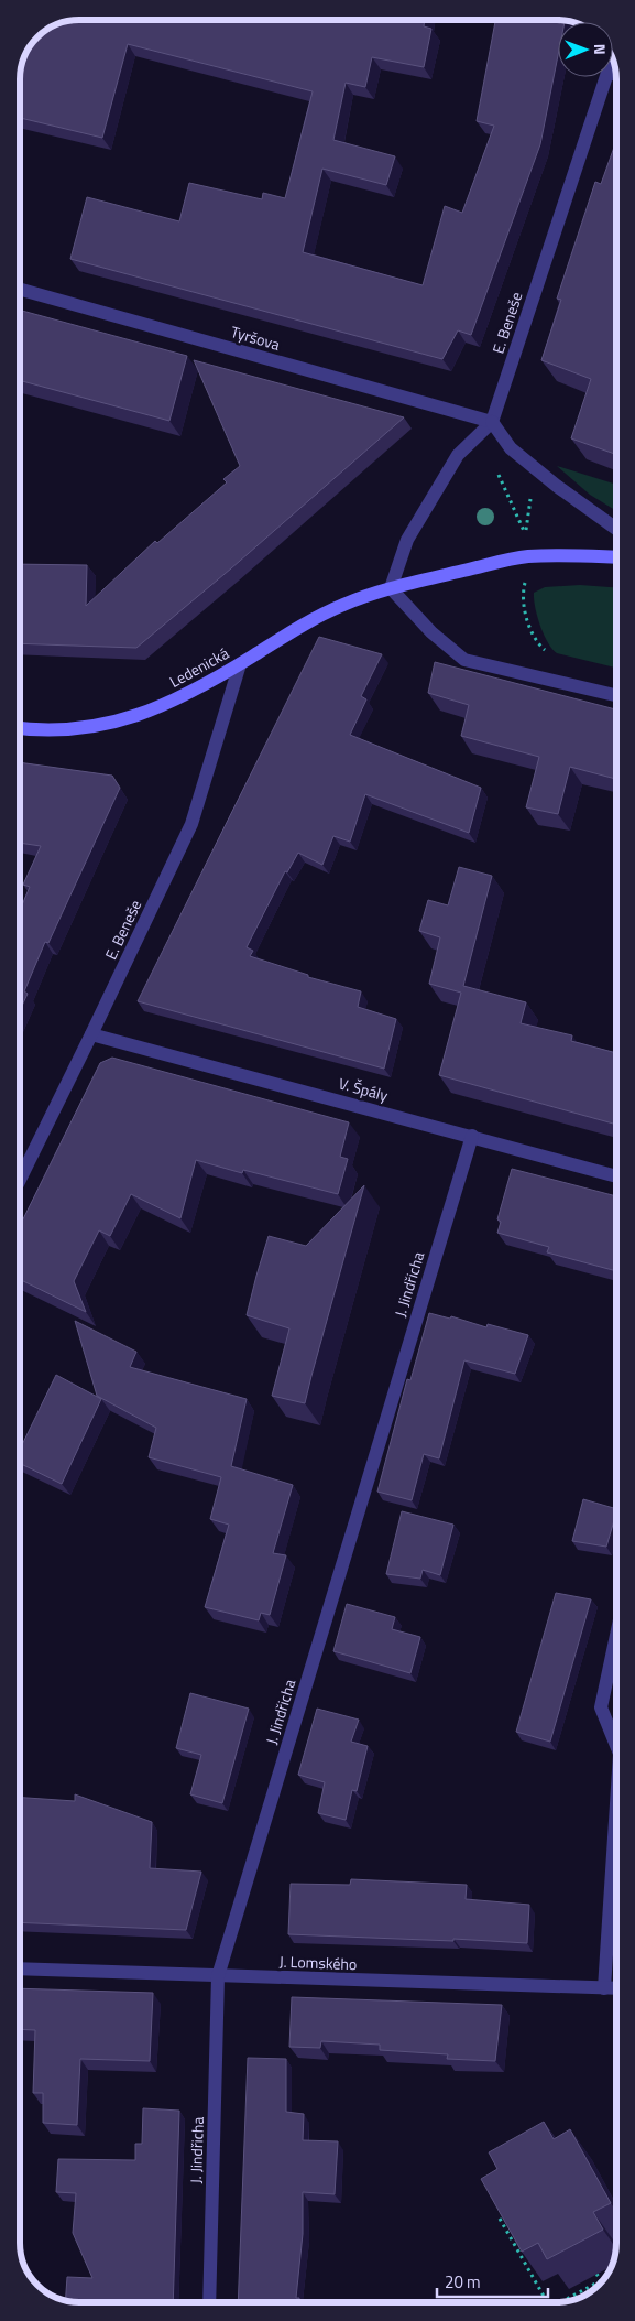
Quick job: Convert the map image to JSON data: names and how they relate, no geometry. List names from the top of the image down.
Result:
{
  "streets": {
    "main road": ["Ledenická"],
    "street": [
      "E. Beneše",
      "Tyršova",
      "V. Špály",
      "J. Jindřicha",
      "J. Lomského"
    ]
  },
  "crossings": [
    ["E. Beneše", "Tyršova"],
    ["E. Beneše", "Ledenická"],
    ["E. Beneše", "V. Špály"],
    ["V. Špály", "J. Jindřicha"],
    ["J. Jindřicha", "J. Lomského"]
  ],
  "scale_bar": "20 m",
  "north": "right"
}
